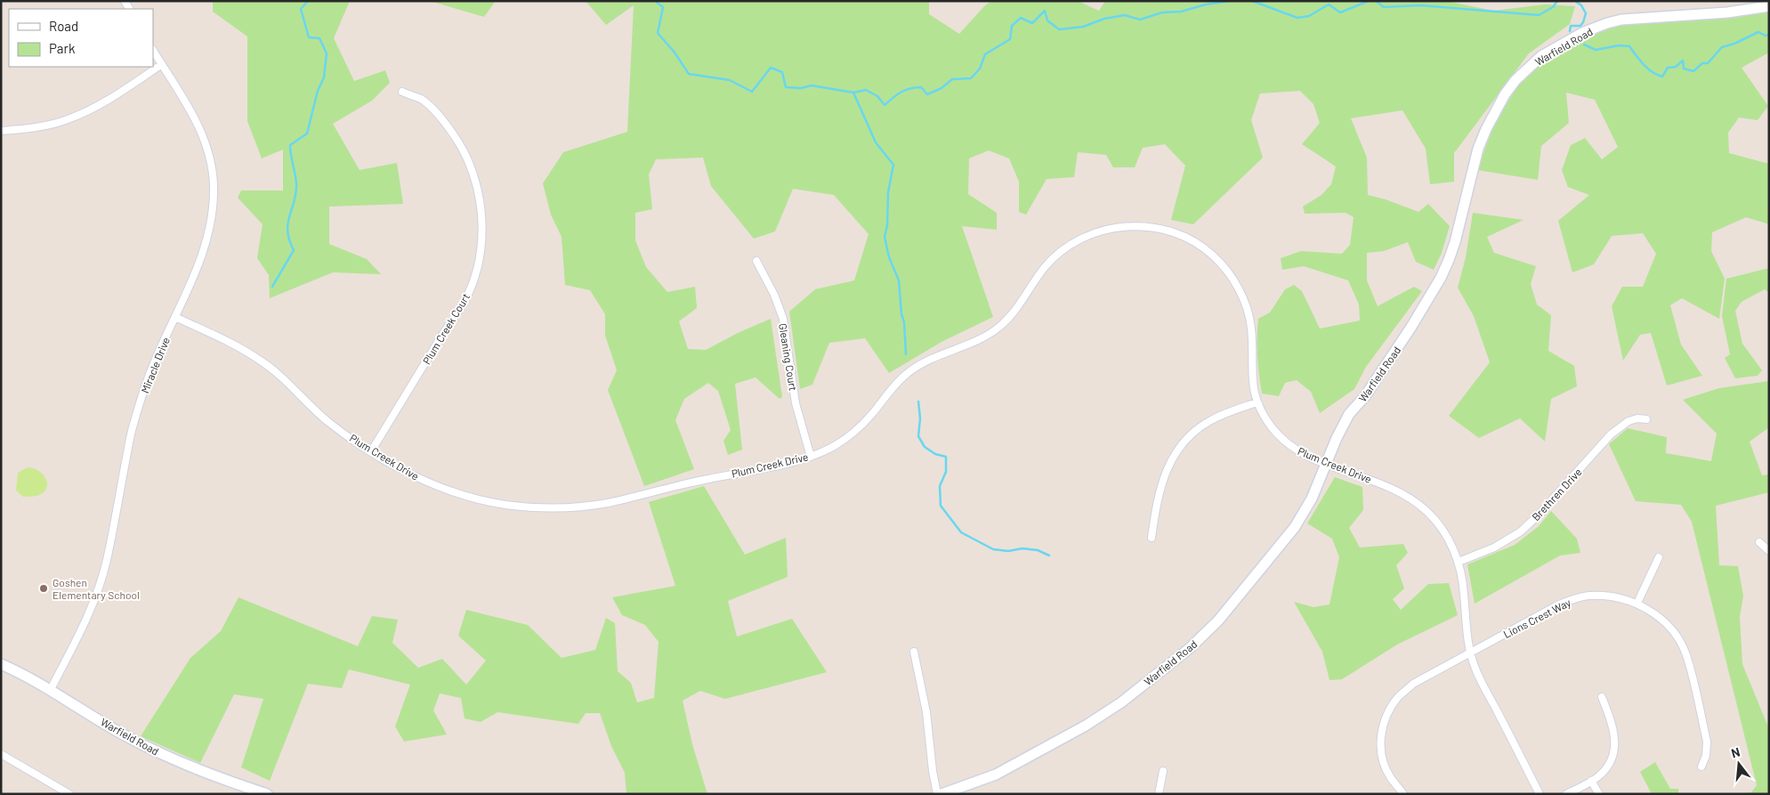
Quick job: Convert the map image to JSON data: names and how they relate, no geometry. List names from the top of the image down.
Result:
{
  "streets": {
    "street": [
      "Warfield Road",
      "Plum Creek Court",
      "Gleaning Court",
      "Miracle Drive",
      "Plum Creek Drive",
      "Brethren Drive",
      "Lions Crest Way"
    ]
  },
  "crossings": [
    ["Warfield Road", "Miracle Drive"],
    ["Warfield Road", "Plum Creek Drive"],
    ["Plum Creek Court", "Plum Creek Drive"],
    ["Gleaning Court", "Plum Creek Drive"],
    ["Miracle Drive", "Plum Creek Drive"],
    ["Plum Creek Drive", "Brethren Drive"],
    ["Plum Creek Drive", "Lions Crest Way"]
  ],
  "places": ["Goshen Elementary School"],
  "legend": ["Road", "Park"],
  "north": "top"
}
